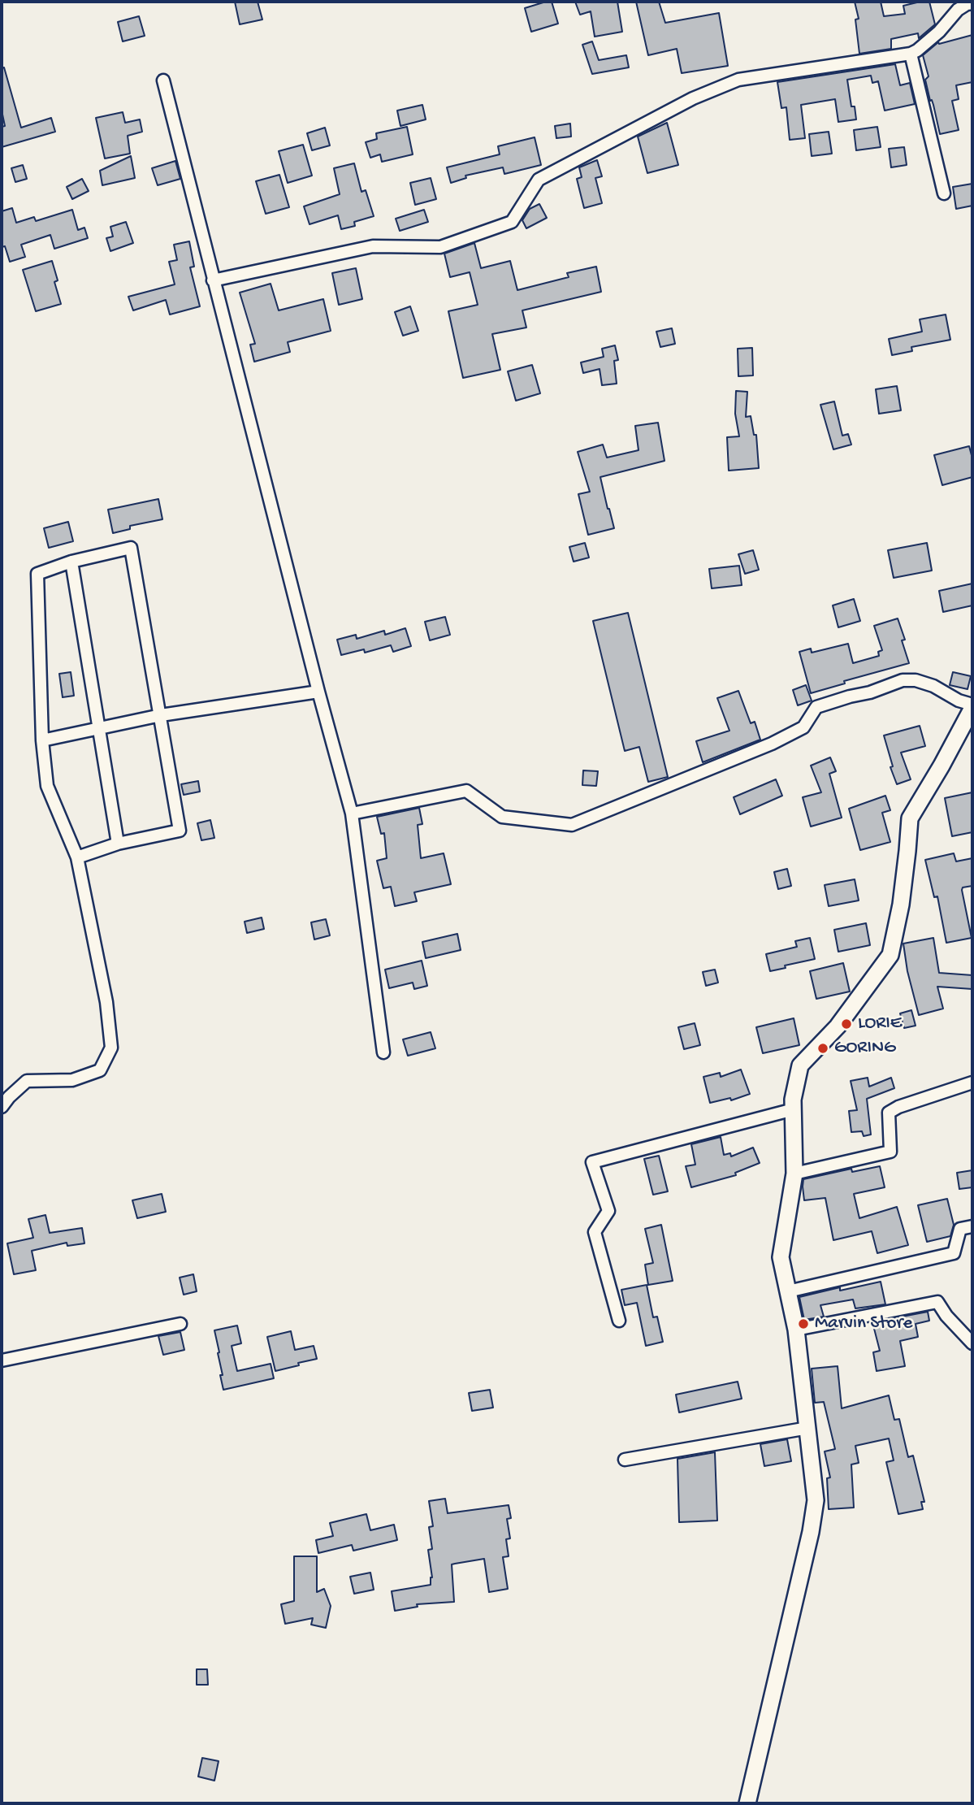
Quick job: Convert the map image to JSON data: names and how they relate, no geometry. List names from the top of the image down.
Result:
{
  "places": ["LORIE", "GORING", "Marvin Store"]
}
